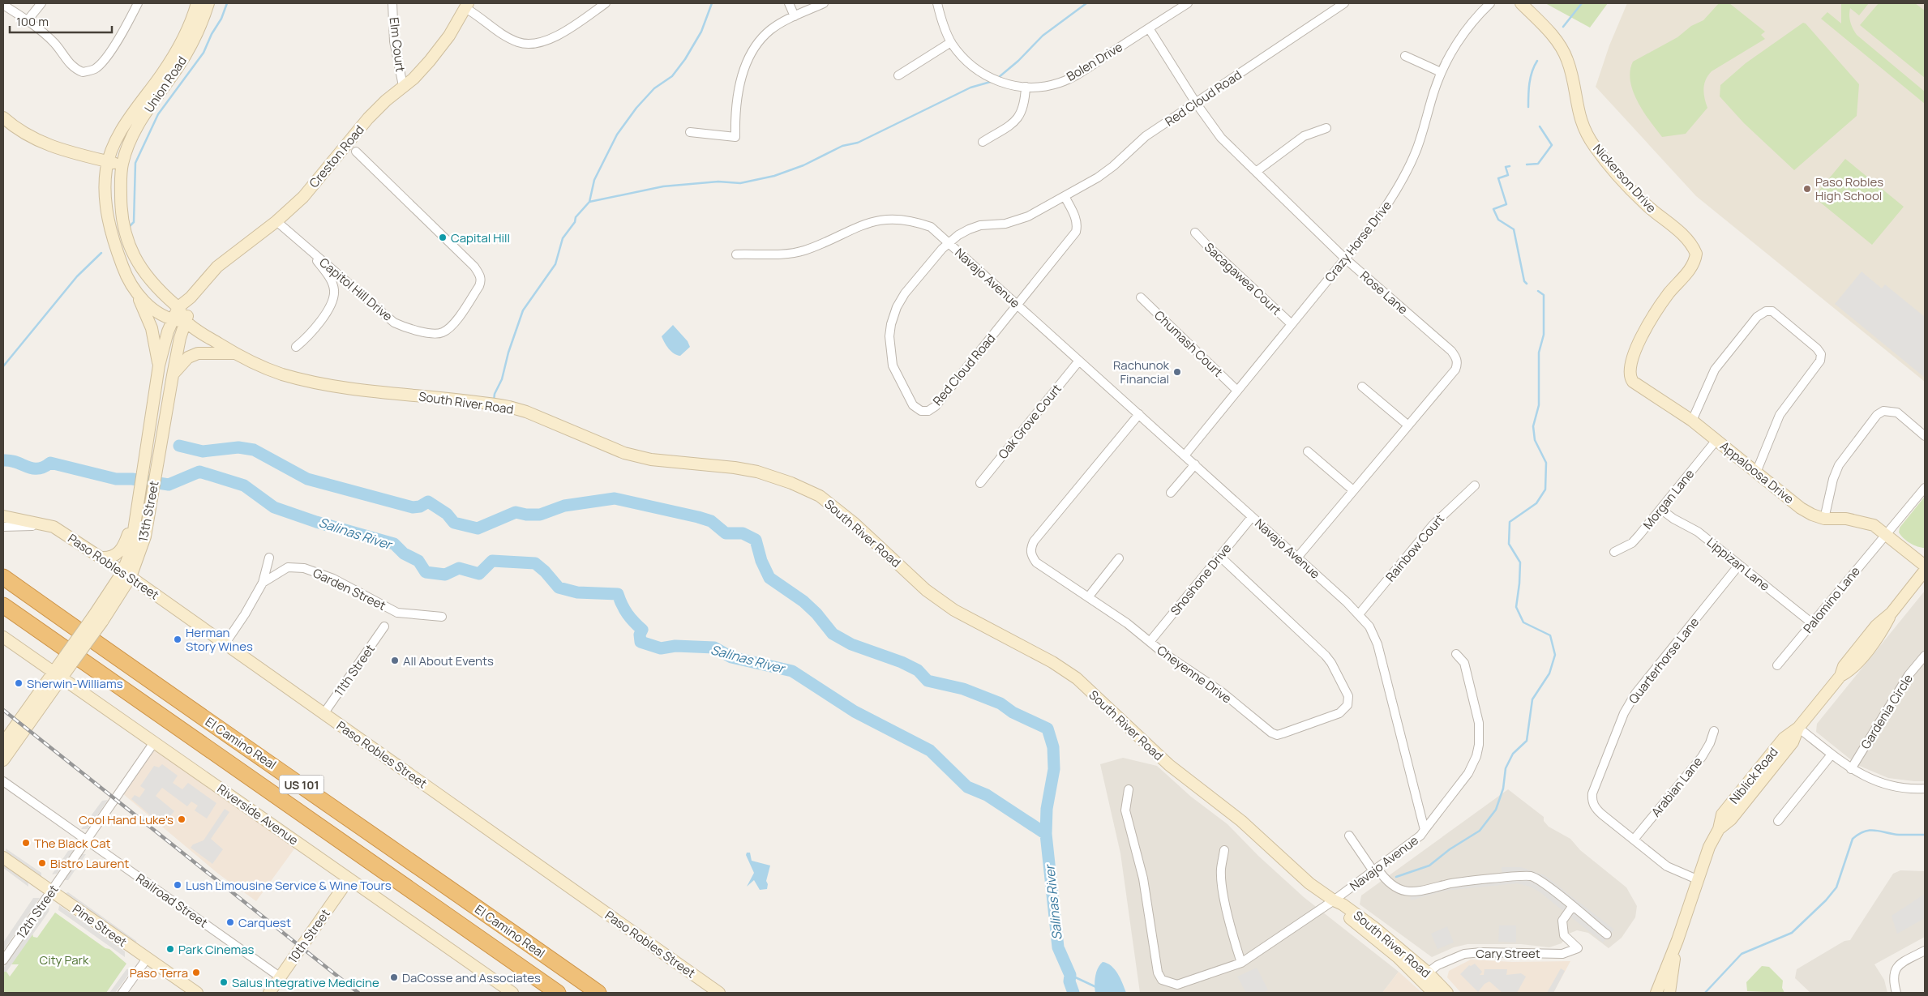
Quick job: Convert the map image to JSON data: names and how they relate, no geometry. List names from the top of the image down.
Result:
{
  "streets": {
    "highway": ["El Camino Real", "US 101"],
    "main road": [
      "Union Road",
      "Creston Road",
      "Nickerson Drive",
      "South River Road",
      "Appaloosa Drive",
      "13th Street",
      "Paso Robles Street",
      "Niblick Road",
      "Riverside Avenue",
      "Pine Street",
      "10th Street"
    ],
    "street": [
      "Elm Court",
      "Bolen Drive",
      "Red Cloud Road",
      "Crazy Horse Drive",
      "Navajo Avenue",
      "Sacagawea Court",
      "Capitol Hill Drive",
      "Rose Lane",
      "Chumash Court",
      "Oak Grove Court",
      "Morgan Lane",
      "Rainbow Court",
      "Lippizan Lane",
      "Shoshone Drive",
      "Garden Street",
      "Palomino Lane",
      "Quarterhorse Lane",
      "11th Street",
      "Cheyenne Drive",
      "Gardenia Circle",
      "Arabian Lane",
      "Railroad Street",
      "12th Street",
      "Cary Street"
    ]
  },
  "crossings": [
    ["Elm Court", "Creston Road"],
    ["Bolen Drive", "Rose Lane"],
    ["Union Road", "Creston Road"],
    ["Union Road", "South River Road"],
    ["Union Road", "13th Street"],
    ["Red Cloud Road", "Navajo Avenue"],
    ["Red Cloud Road", "Rose Lane"],
    ["Creston Road", "Capitol Hill Drive"],
    ["Creston Road", "13th Street"],
    ["Nickerson Drive", "Appaloosa Drive"],
    ["Crazy Horse Drive", "Navajo Avenue"],
    ["Crazy Horse Drive", "Sacagawea Court"],
    ["Crazy Horse Drive", "Rose Lane"],
    ["Crazy Horse Drive", "Chumash Court"],
    ["Navajo Avenue", "Rose Lane"],
    ["Navajo Avenue", "South River Road"],
    ["Navajo Avenue", "Oak Grove Court"],
    ["Navajo Avenue", "Rainbow Court"],
    ["Navajo Avenue", "Shoshone Drive"],
    ["Navajo Avenue", "Cheyenne Drive"],
    ["South River Road", "13th Street"],
    ["South River Road", "Cary Street"],
    ["Appaloosa Drive", "Morgan Lane"],
    ["Appaloosa Drive", "Palomino Lane"],
    ["Morgan Lane", "Lippizan Lane"],
    ["13th Street", "Paso Robles Street"],
    ["13th Street", "Riverside Avenue"],
    ["Lippizan Lane", "Palomino Lane"],
    ["Lippizan Lane", "Quarterhorse Lane"],
    ["Paso Robles Street", "11th Street"],
    ["Shoshone Drive", "Cheyenne Drive"],
    ["Quarterhorse Lane", "Niblick Road"],
    ["Quarterhorse Lane", "Arabian Lane"],
    ["Riverside Avenue", "12th Street"],
    ["Riverside Avenue", "10th Street"],
    ["Railroad Street", "12th Street"],
    ["Railroad Street", "10th Street"],
    ["12th Street", "Pine Street"]
  ],
  "water": ["Salinas River"],
  "parks": ["City Park"],
  "places": [
    "Paso Robles High School",
    "Capital Hill",
    "Rachunok Financial",
    "Herman Story Wines",
    "All About Events",
    "Sherwin-Williams",
    "Cool Hand Luke's",
    "The Black Cat",
    "Bistro Laurent",
    "Lush Limousine Service & Wine Tours",
    "Carquest",
    "Park Cinemas",
    "Paso Terra",
    "DaCosse and Associates",
    "Salus Integrative Medicine"
  ],
  "scale_bar": "100 m"
}
